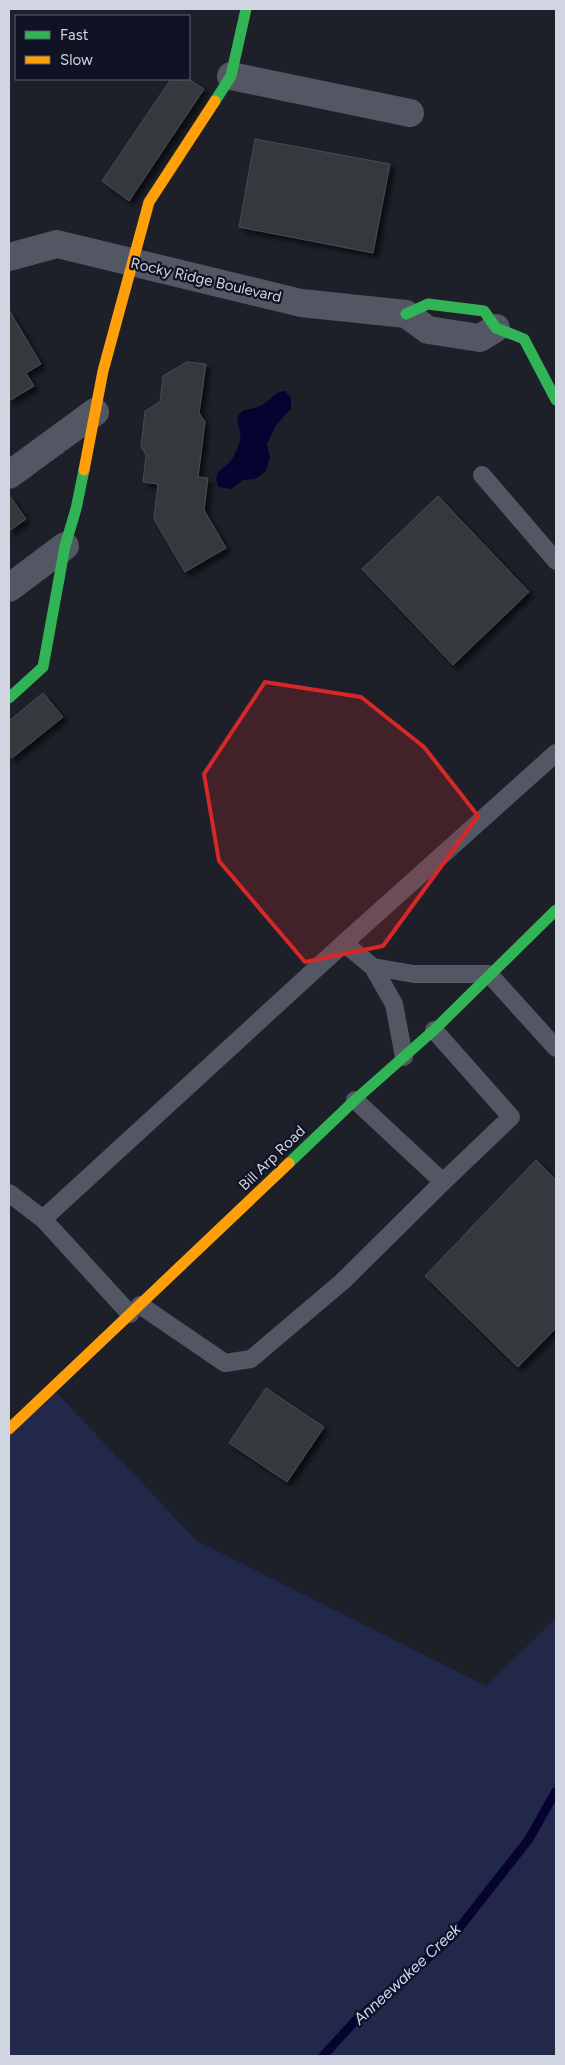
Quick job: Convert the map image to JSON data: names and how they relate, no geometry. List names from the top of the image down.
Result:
{
  "streets": {
    "street": ["Rocky Ridge Boulevard", "Bill Arp Road"]
  },
  "water": ["Anneewakee Creek"],
  "legend": ["Fast", "Slow"]
}
